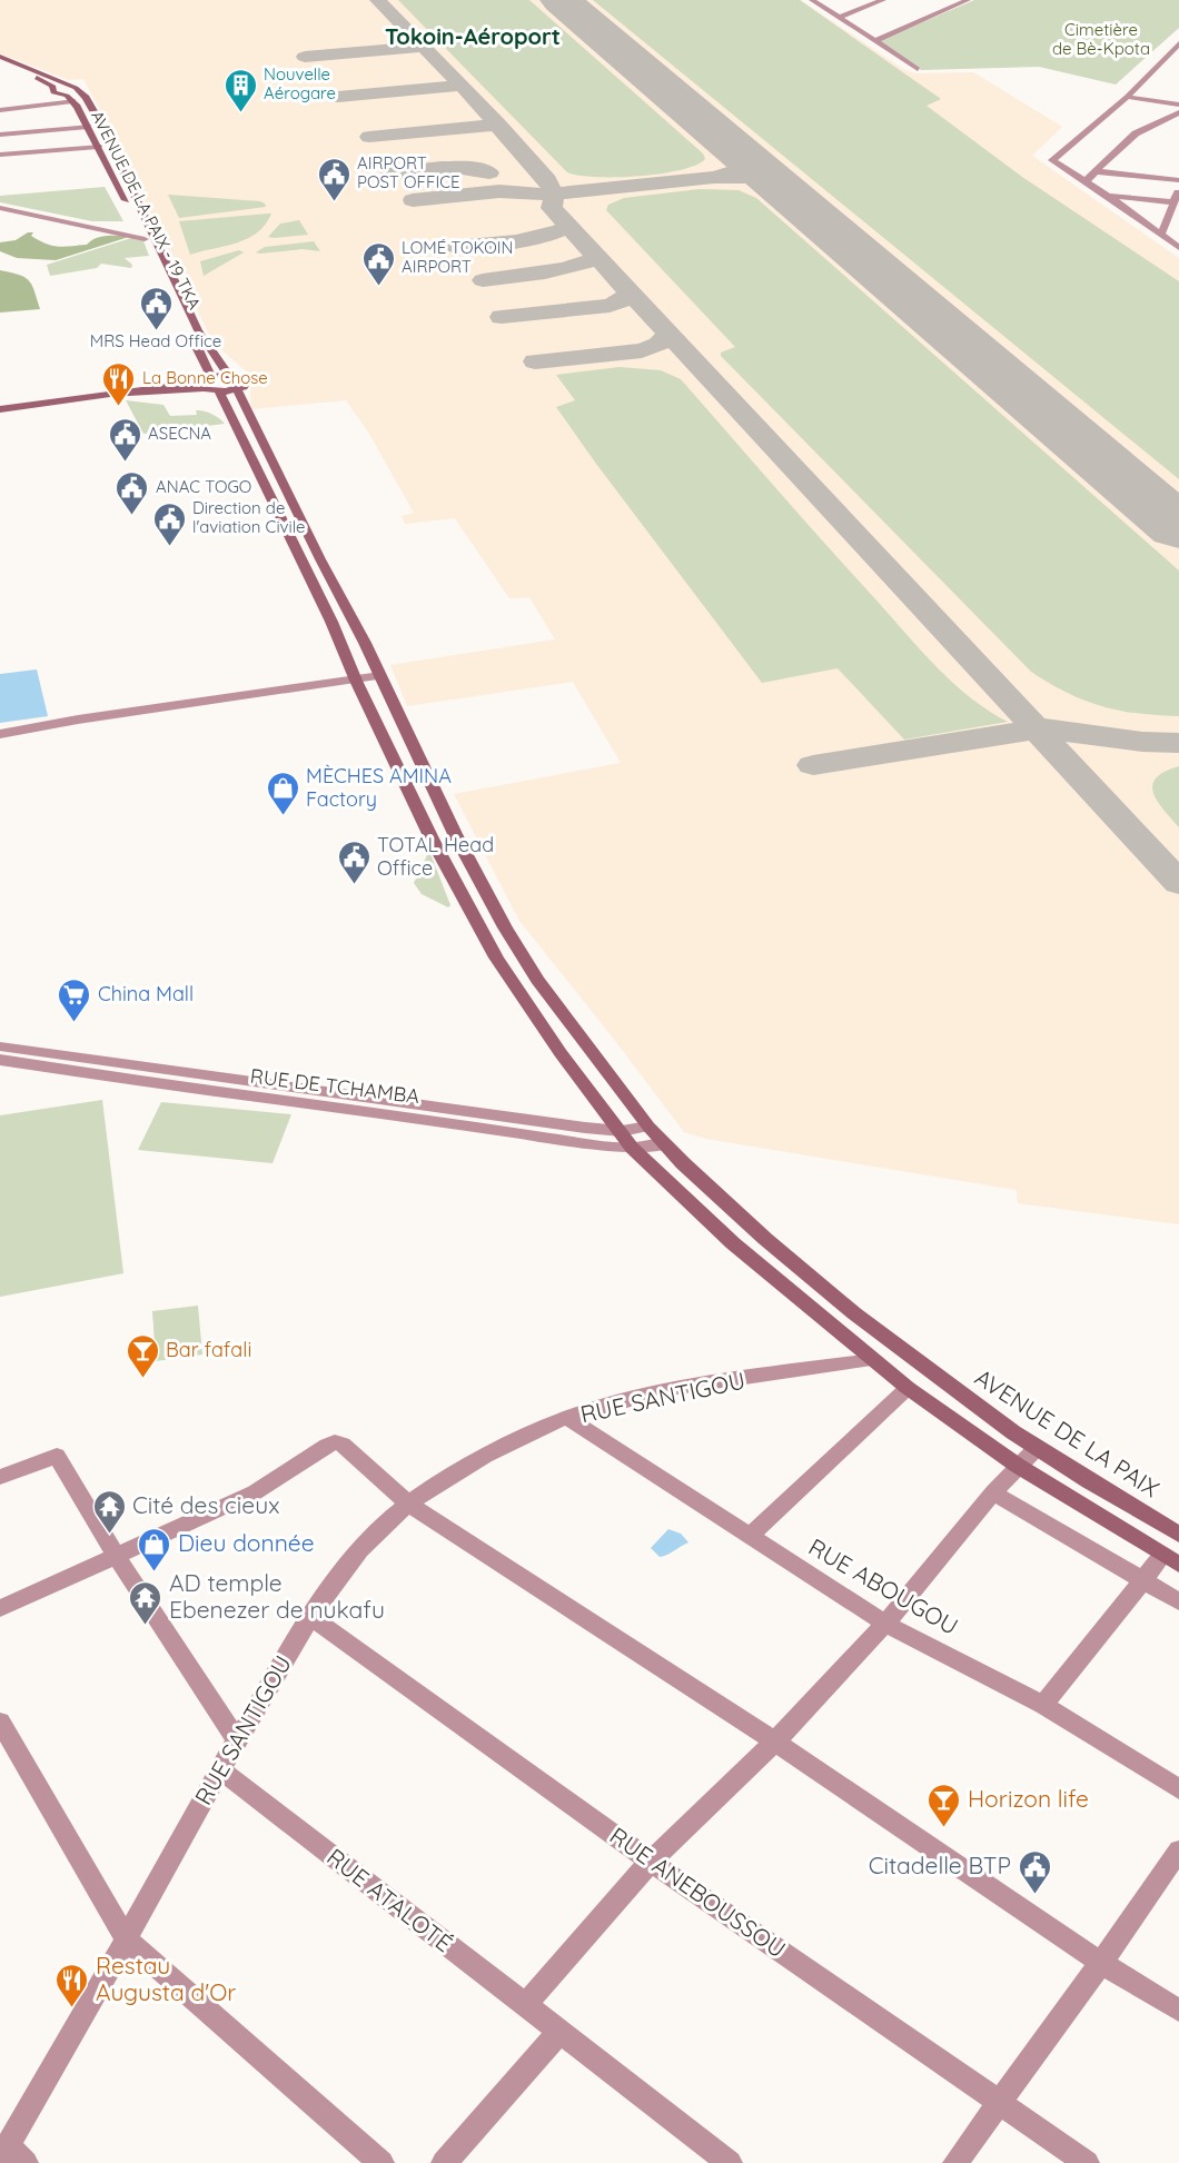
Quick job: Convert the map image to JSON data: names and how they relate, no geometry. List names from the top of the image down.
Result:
{
  "streets": {
    "main road": ["AVENUE DE LA PAIX - 19 TKA", "AVENUE DE LA PAIX"],
    "street": [
      "RUE DE TCHAMBA",
      "RUE SANTIGOU",
      "RUE ABOUGOU",
      "RUE ANEBOUSSOU",
      "RUE ATALOTÉ"
    ]
  },
  "crossings": [
    ["AVENUE DE LA PAIX - 19 TKA", "AVENUE DE LA PAIX"],
    ["RUE DE TCHAMBA", "AVENUE DE LA PAIX"],
    ["RUE SANTIGOU", "RUE ABOUGOU"],
    ["RUE SANTIGOU", "RUE ANEBOUSSOU"],
    ["RUE SANTIGOU", "RUE ATALOTÉ"]
  ],
  "districts": ["Tokoin-Aéroport"],
  "parks": ["Cimetière de Bè-Kpota"],
  "places": {
    "building": ["Nouvelle Aérogare"],
    "public building": [
      "AIRPORT POST OFFICE",
      "LOMÉ TOKOIN AIRPORT",
      "MRS Head Office",
      "ASECNA",
      "ANAC TOGO",
      "Direction de l'aviation Civile",
      "TOTAL Head Office",
      "Citadelle BTP"
    ],
    "restaurant": ["La Bonne Chose", "Restau Augusta d'Or"],
    "shop": ["MÈCHES AMINA Factory", "Dieu donnée"],
    "supermarket": ["China Mall"],
    "bar": ["Bar fafali", "Horizon life"],
    "temple": ["Cité des cieux", "AD temple Ebenezer de nukafu"]
  }
}
